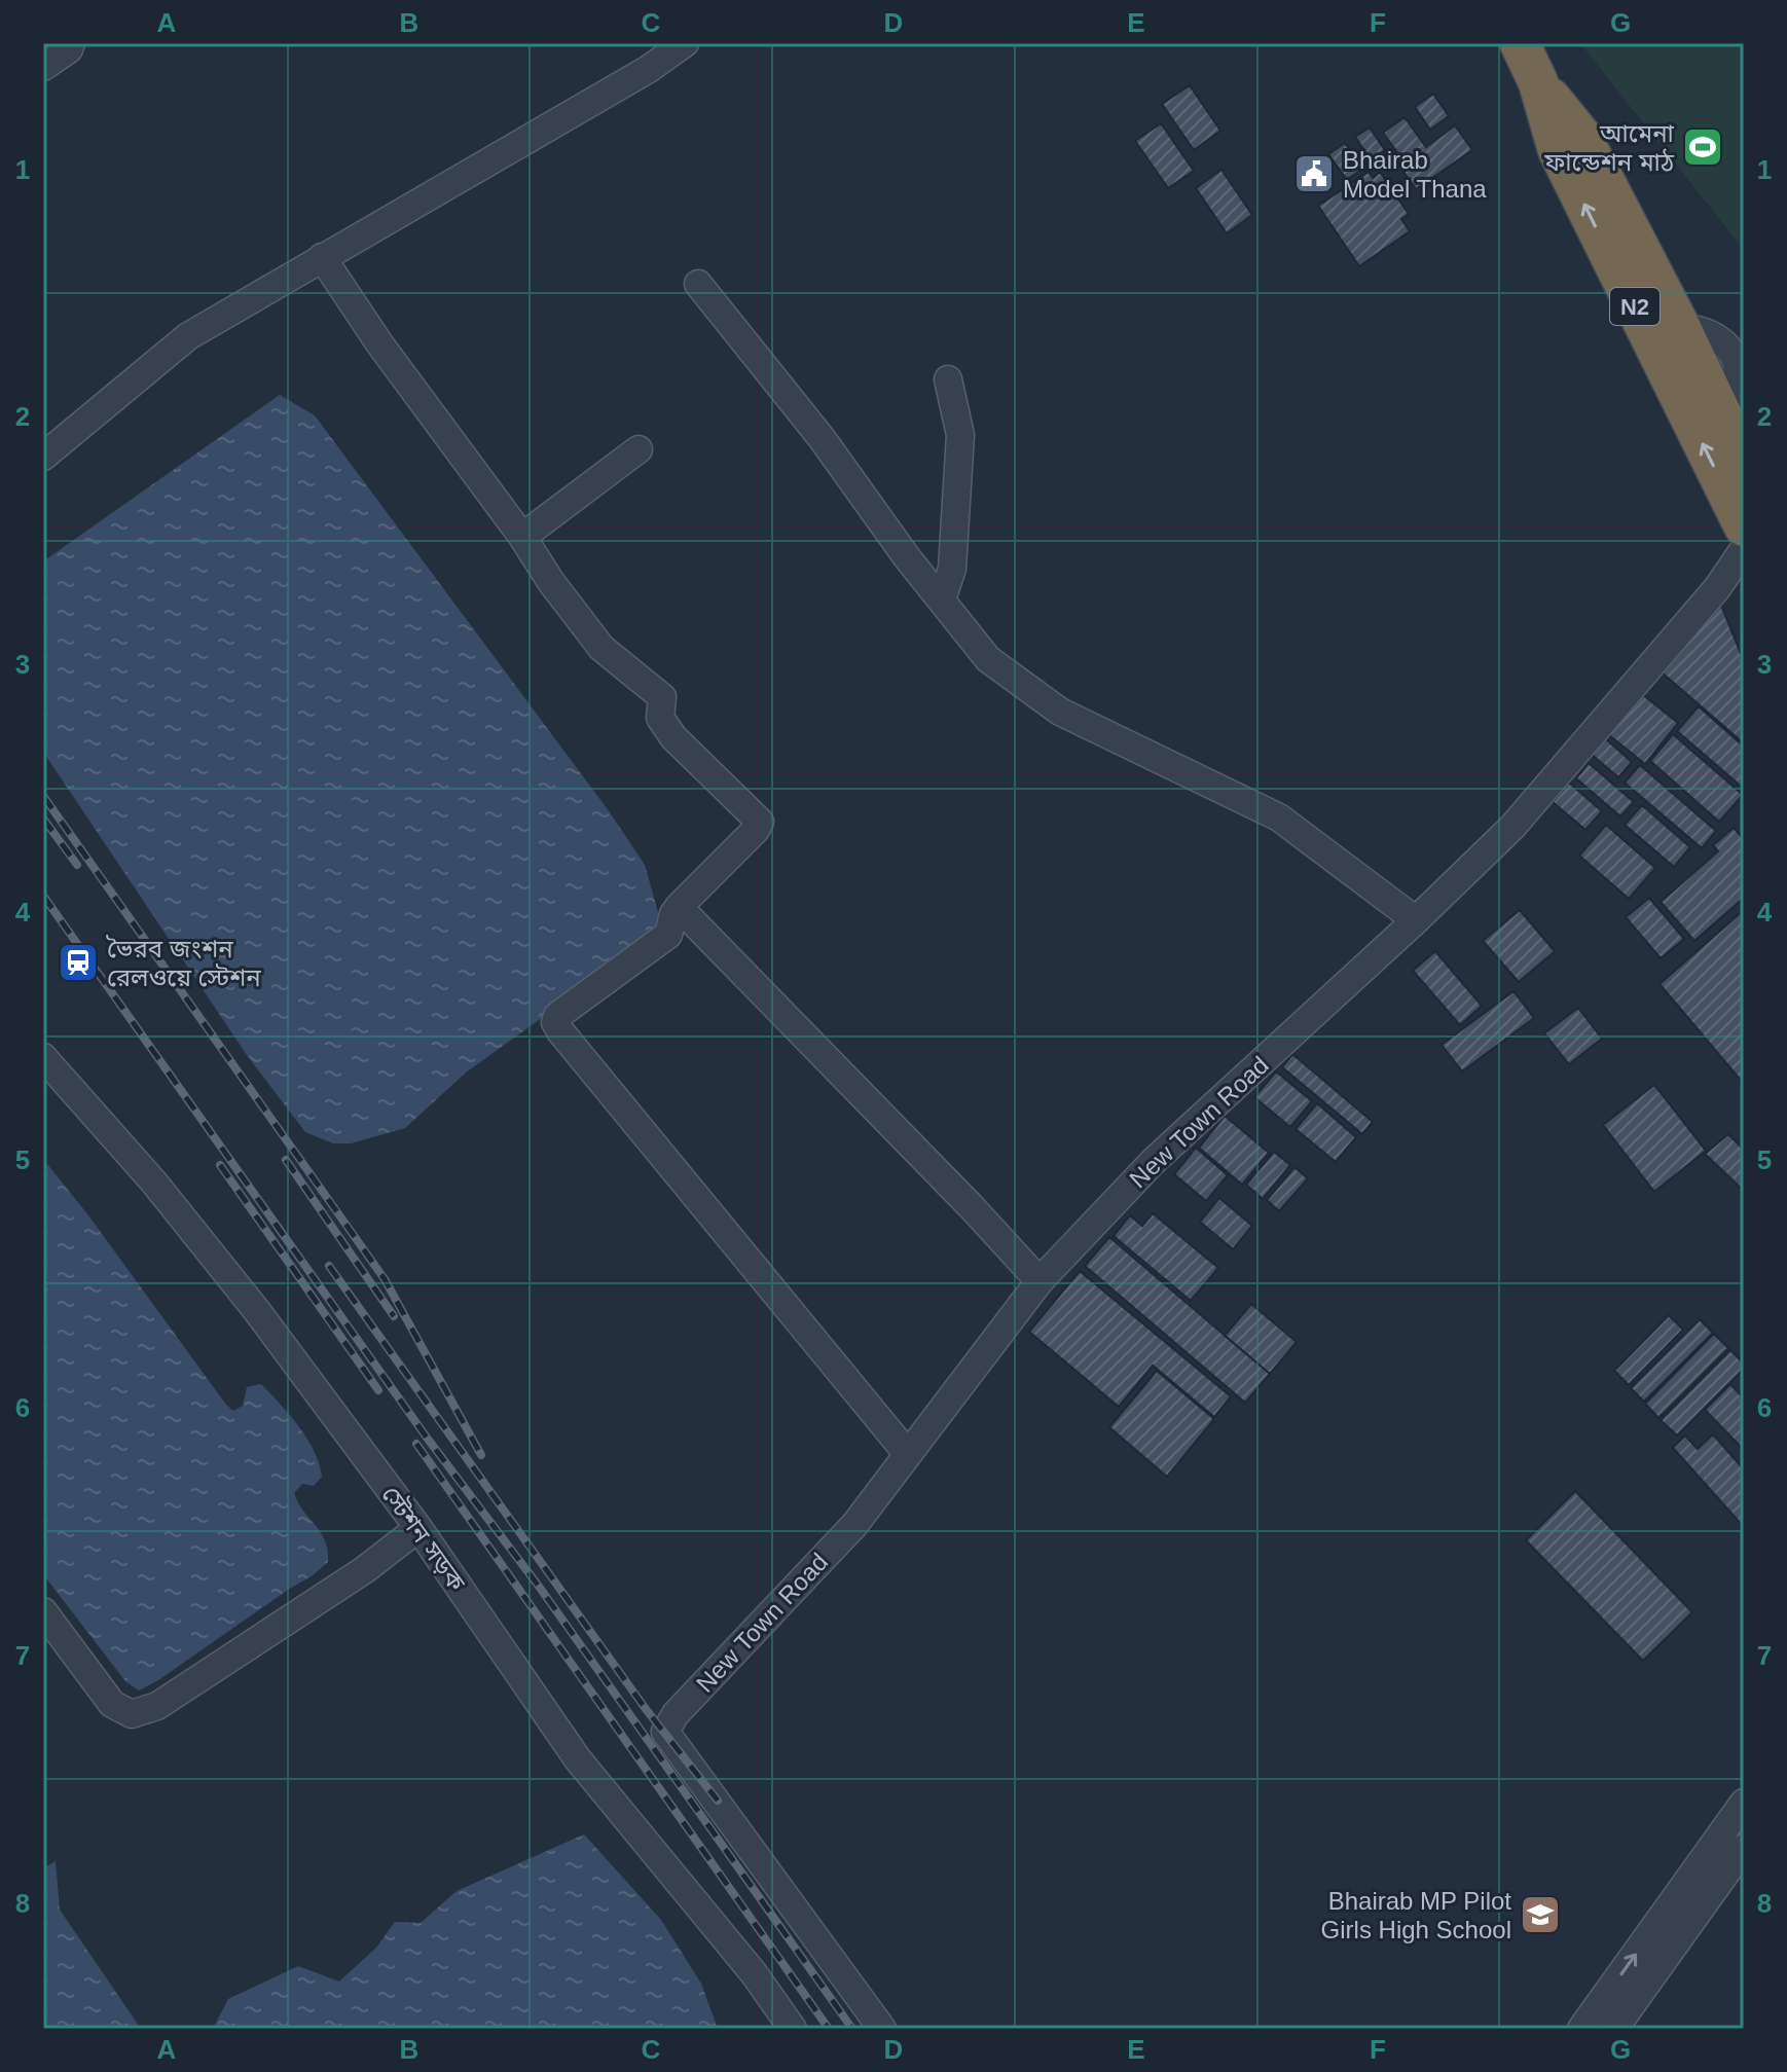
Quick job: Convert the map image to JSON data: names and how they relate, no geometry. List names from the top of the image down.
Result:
{
  "streets": {
    "highway": ["N2"],
    "street": ["New Town Road", "স্টেশন সড়ক"]
  },
  "places": {
    "sports": ["আমেনা ফান্ডেশন মাঠ"],
    "public building": ["Bhairab Model Thana"],
    "station": ["ভৈরব জংশন রেলওয়ে স্টেশন"],
    "school or university": ["Bhairab MP Pilot Girls High School"]
  },
  "grid": {
    "columns": [
      "A",
      "B",
      "C",
      "D",
      "E",
      "F",
      "G"
    ],
    "rows": [
      "1",
      "2",
      "3",
      "4",
      "5",
      "6",
      "7",
      "8"
    ]
  }
}
